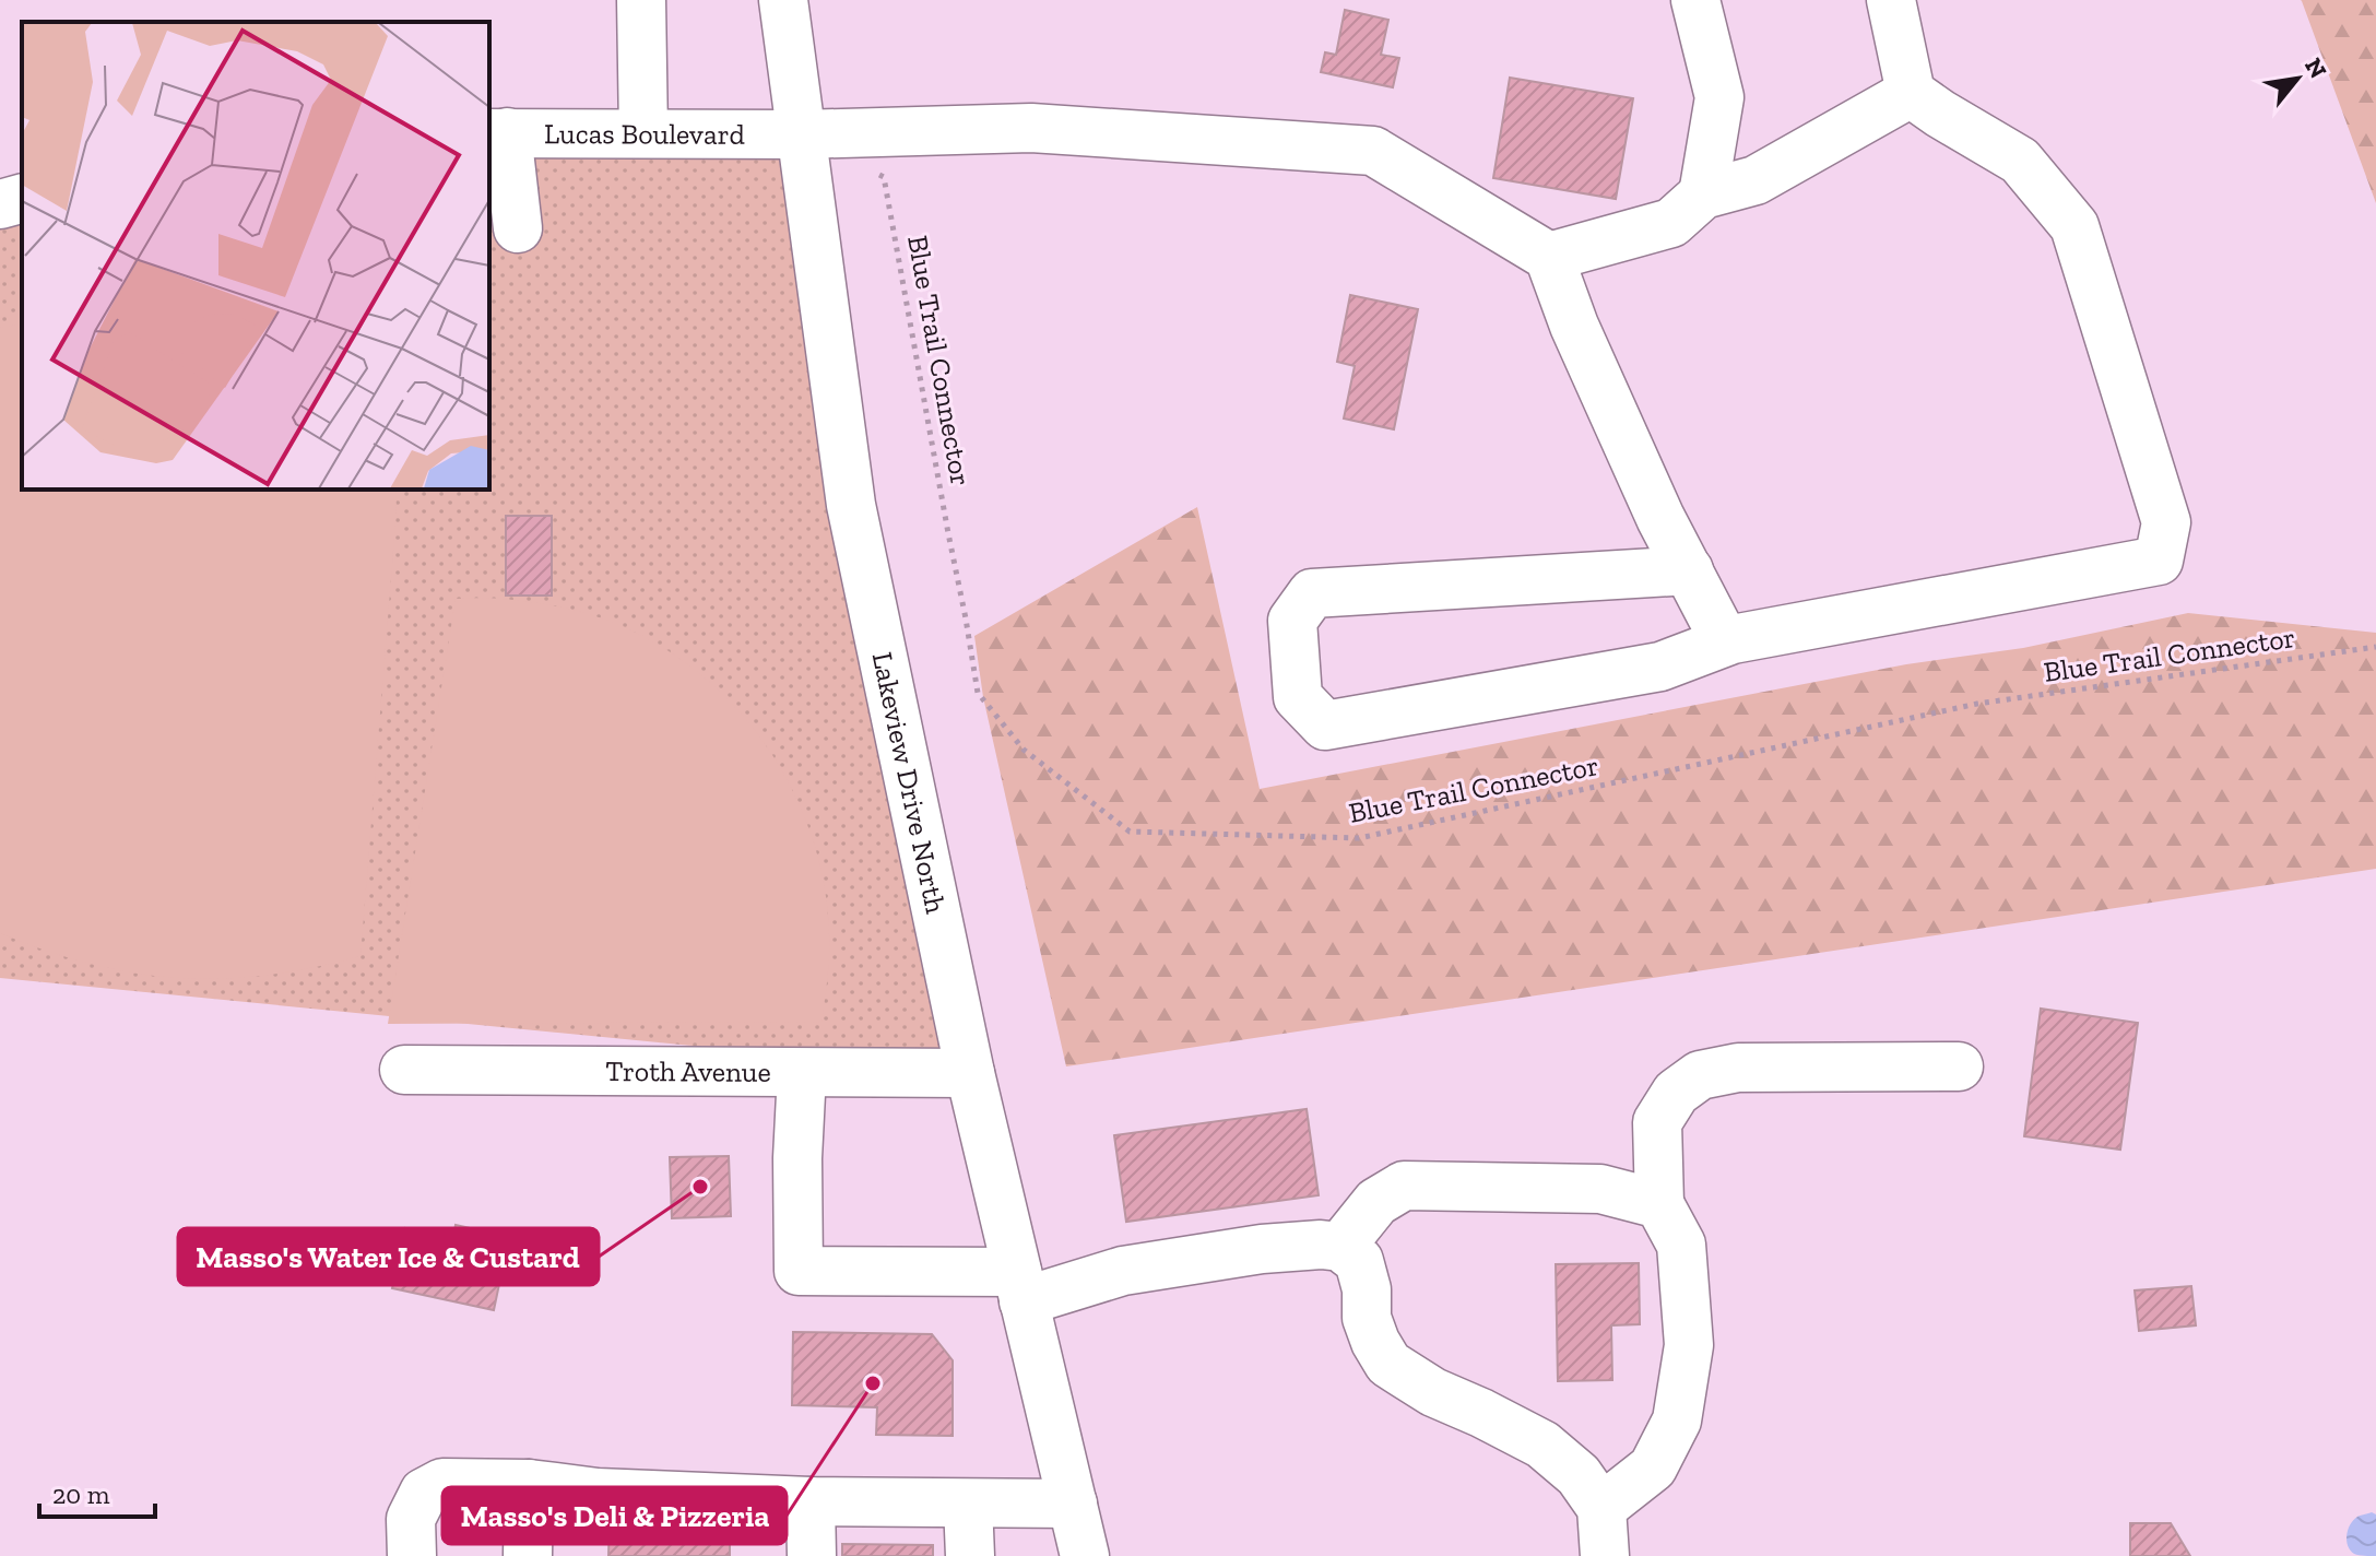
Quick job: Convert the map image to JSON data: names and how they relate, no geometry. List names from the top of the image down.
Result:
{
  "streets": {
    "main road": ["Lucas Boulevard", "Lakeview Drive North", "Troth Avenue"],
    "path": ["Blue Trail Connector"]
  },
  "crossings": [
    ["Lucas Boulevard", "Lakeview Drive North"],
    ["Lakeview Drive North", "Troth Avenue"]
  ],
  "places": ["Masso's Water Ice & Custard", "Masso's Deli & Pizzeria"],
  "scale_bar": "20 m",
  "north": "top right"
}
